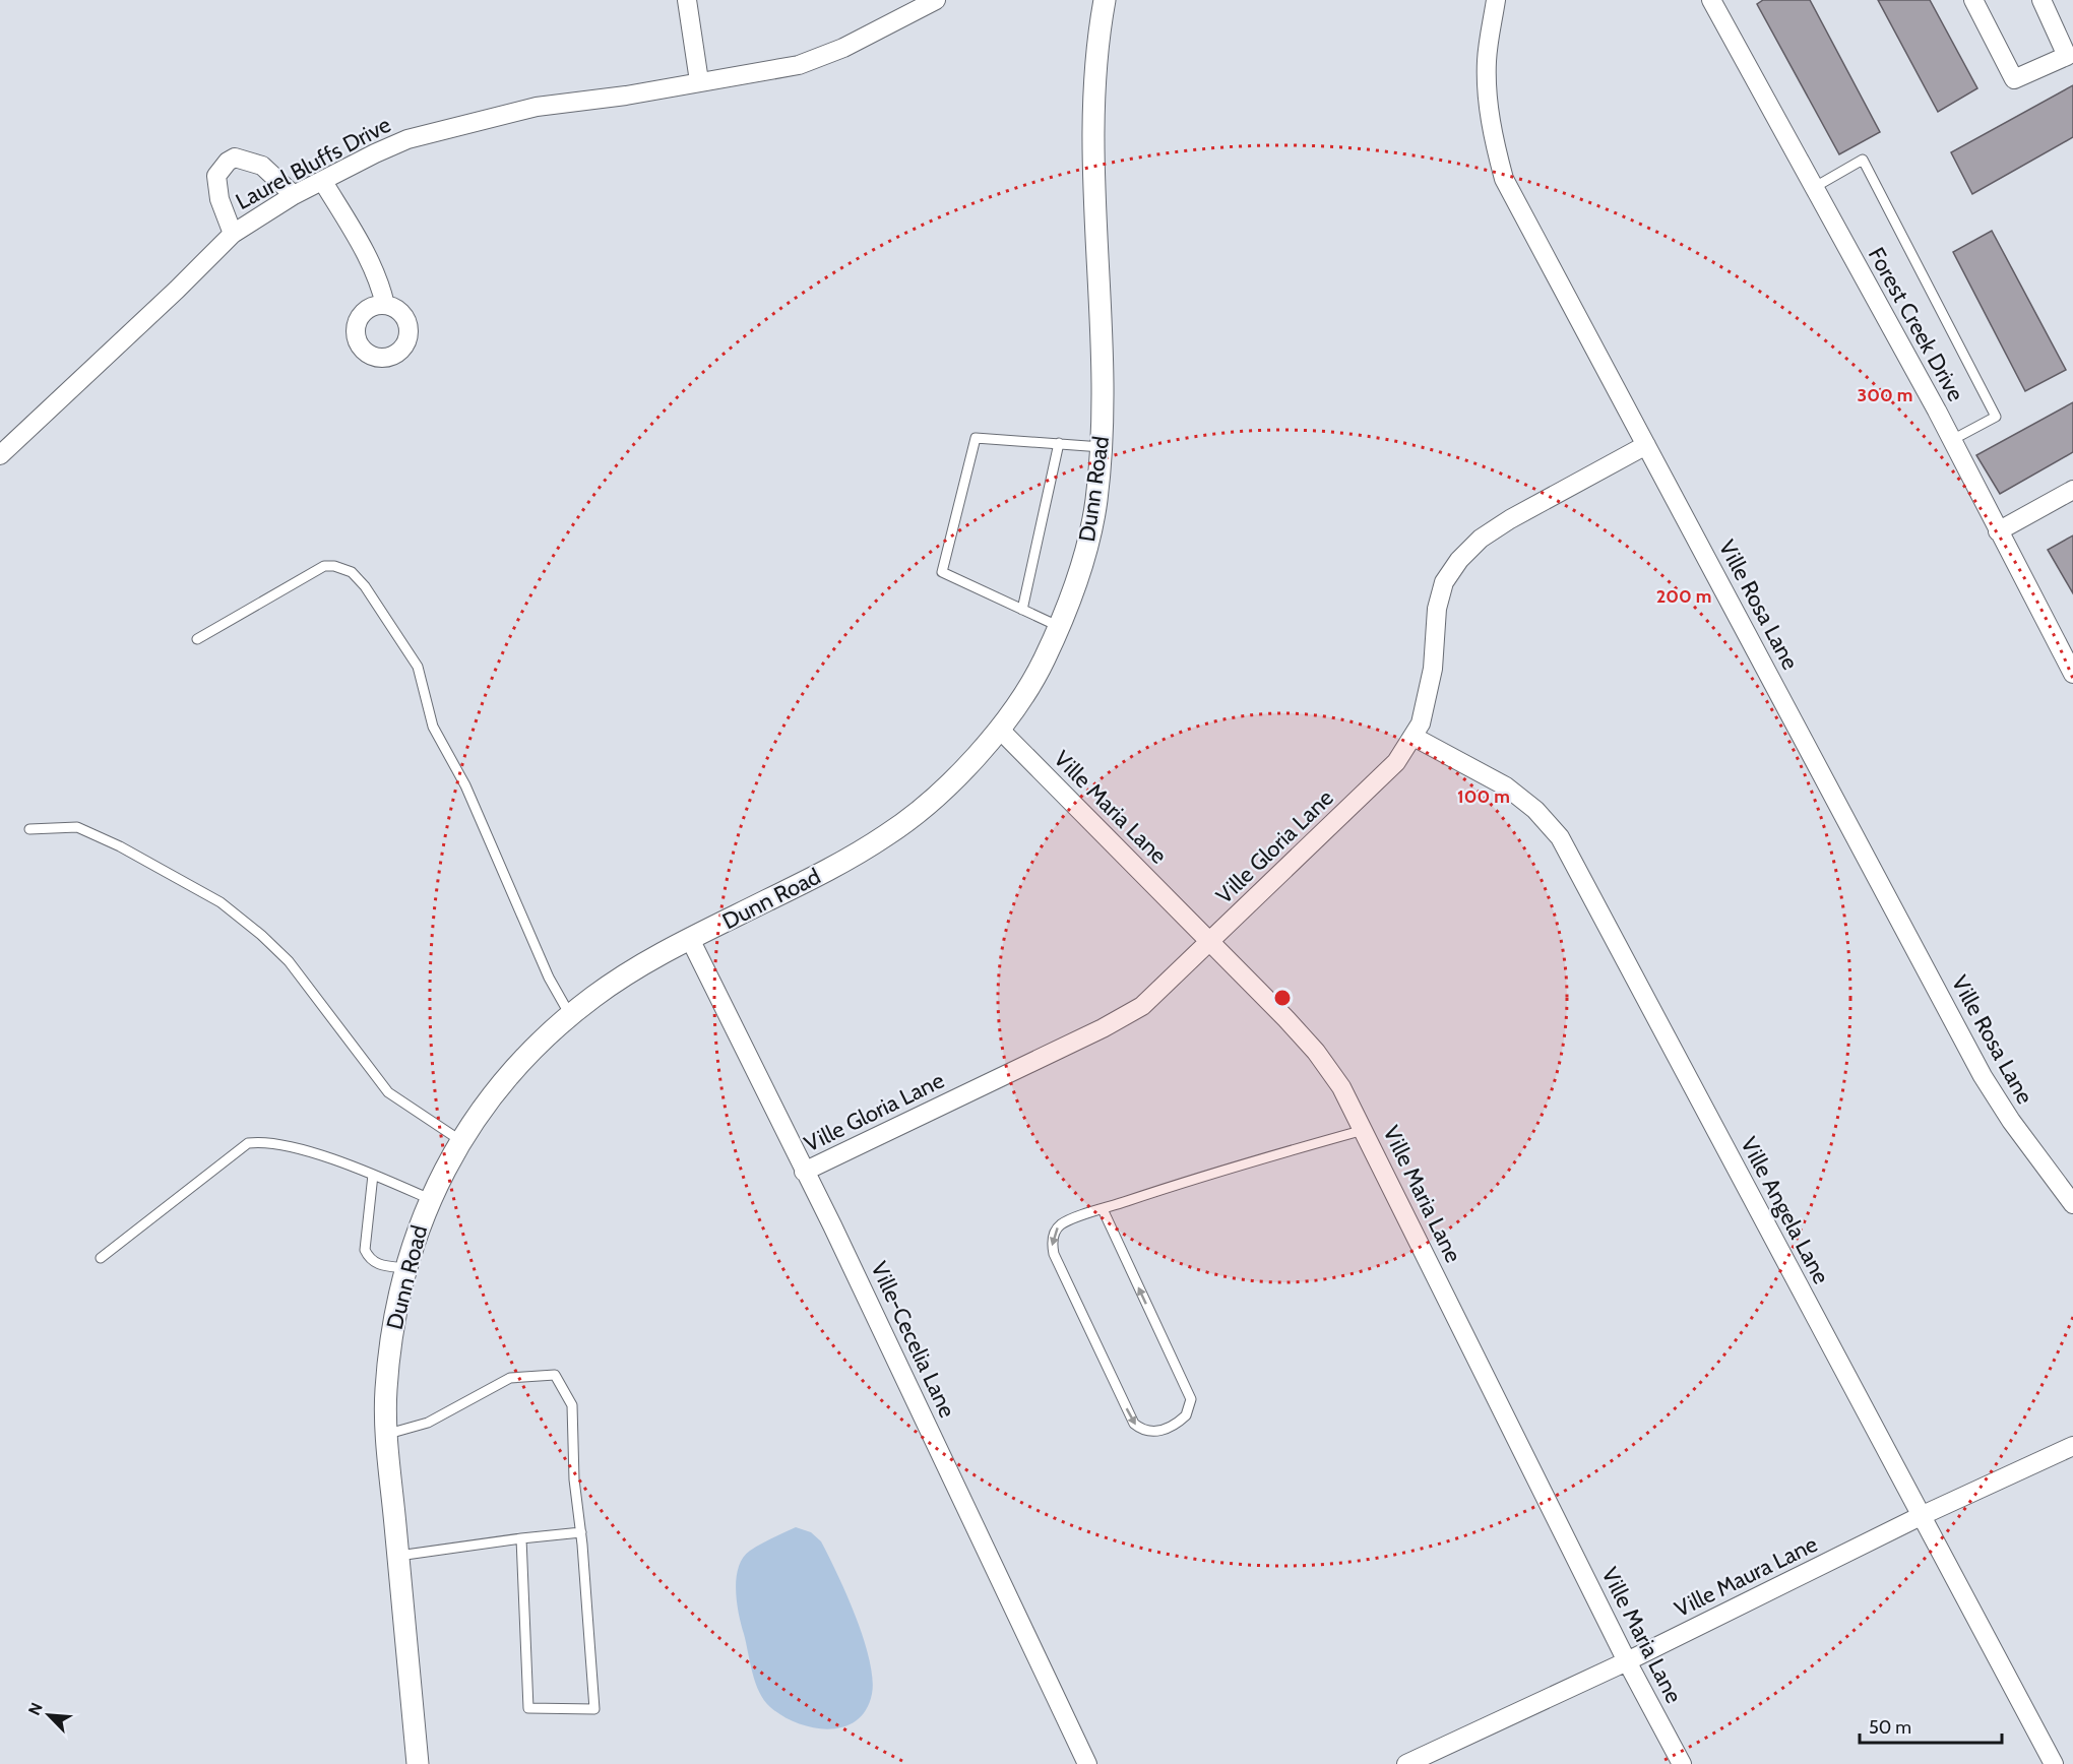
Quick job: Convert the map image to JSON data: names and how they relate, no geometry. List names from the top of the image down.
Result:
{
  "streets": {
    "street": [
      "Laurel Bluffs Drive",
      "Forest Creek Drive",
      "Dunn Road",
      "Ville Rosa Lane",
      "Ville Maria Lane",
      "Ville Gloria Lane",
      "Ville Angela Lane",
      "Ville-Cecelia Lane",
      "Ville Maura Lane"
    ]
  },
  "crossings": [
    ["Dunn Road", "Ville Maria Lane"],
    ["Dunn Road", "Ville-Cecelia Lane"],
    ["Ville Rosa Lane", "Ville Gloria Lane"],
    ["Ville Maria Lane", "Ville Gloria Lane"],
    ["Ville Maria Lane", "Ville Maura Lane"],
    ["Ville Gloria Lane", "Ville Angela Lane"],
    ["Ville Gloria Lane", "Ville-Cecelia Lane"],
    ["Ville Angela Lane", "Ville Maura Lane"]
  ],
  "scale_bar": "50 m",
  "north": "top left",
  "rings": ["300 m", "200 m", "100 m"]
}
